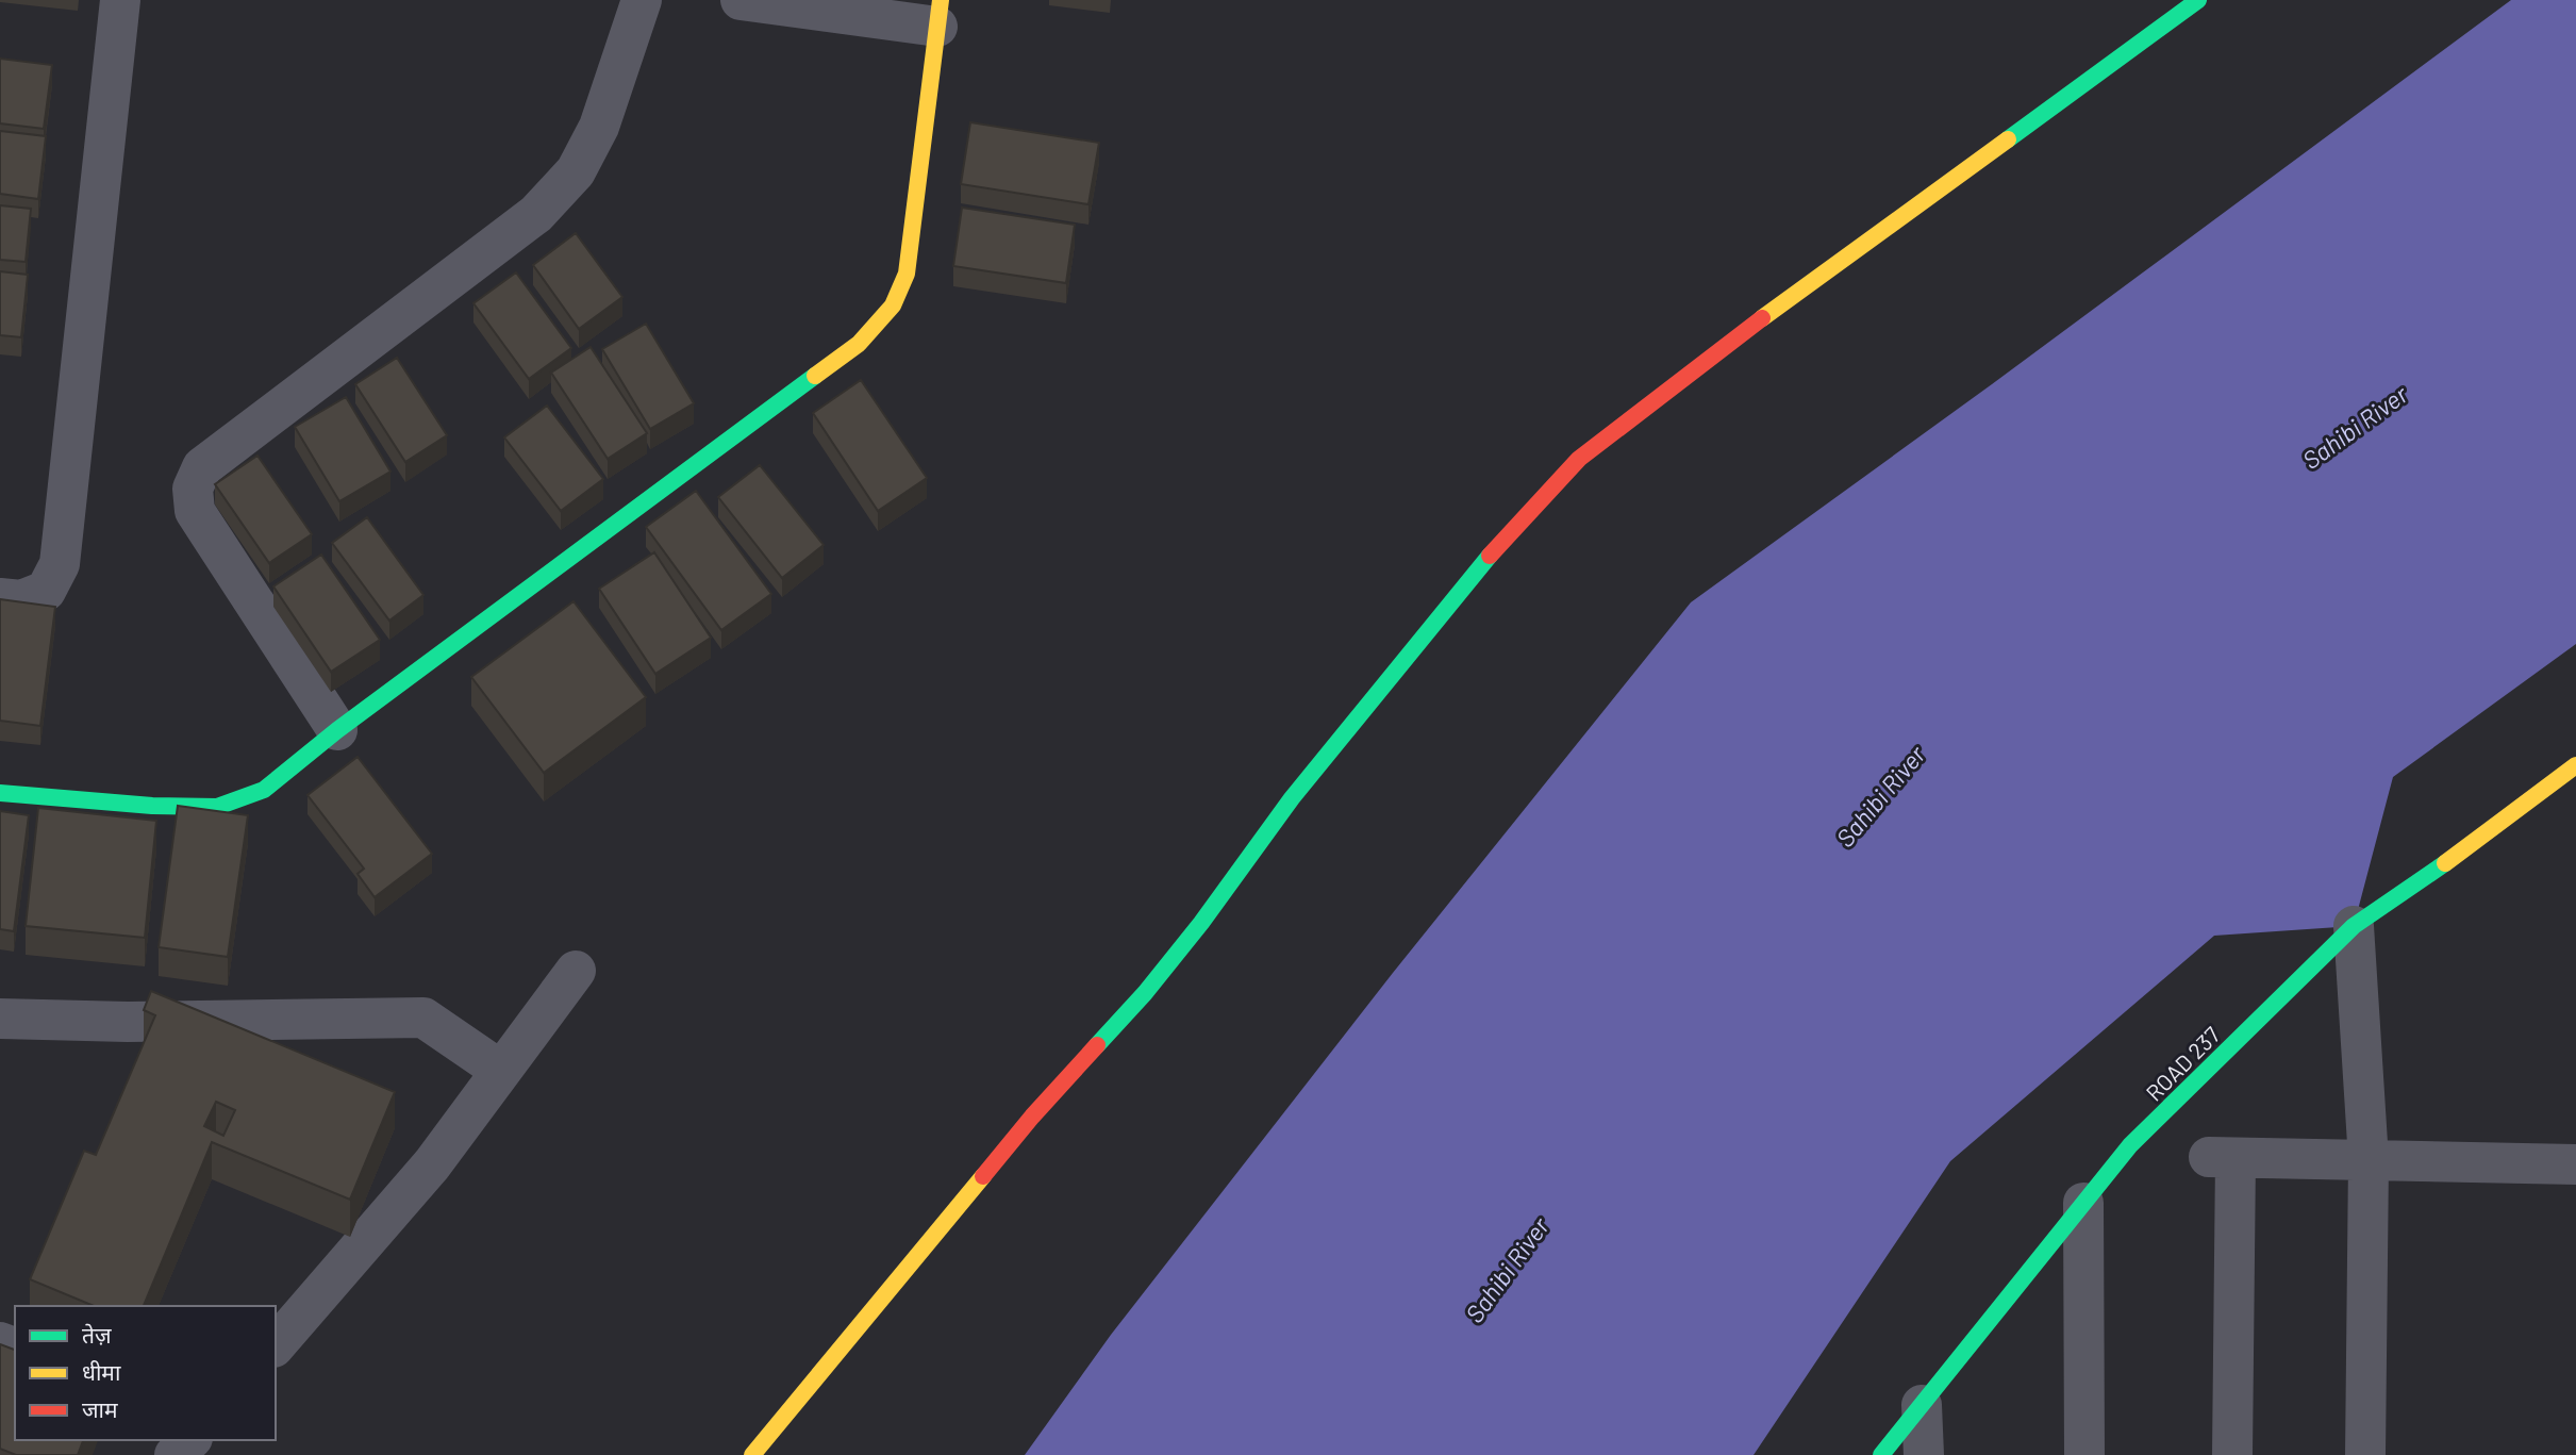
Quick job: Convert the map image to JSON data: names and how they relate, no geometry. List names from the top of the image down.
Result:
{
  "streets": {
    "street": ["ROAD 237"]
  },
  "water": ["Sahibi River"],
  "legend": ["तेज़", "धीमा", "जाम"]
}
